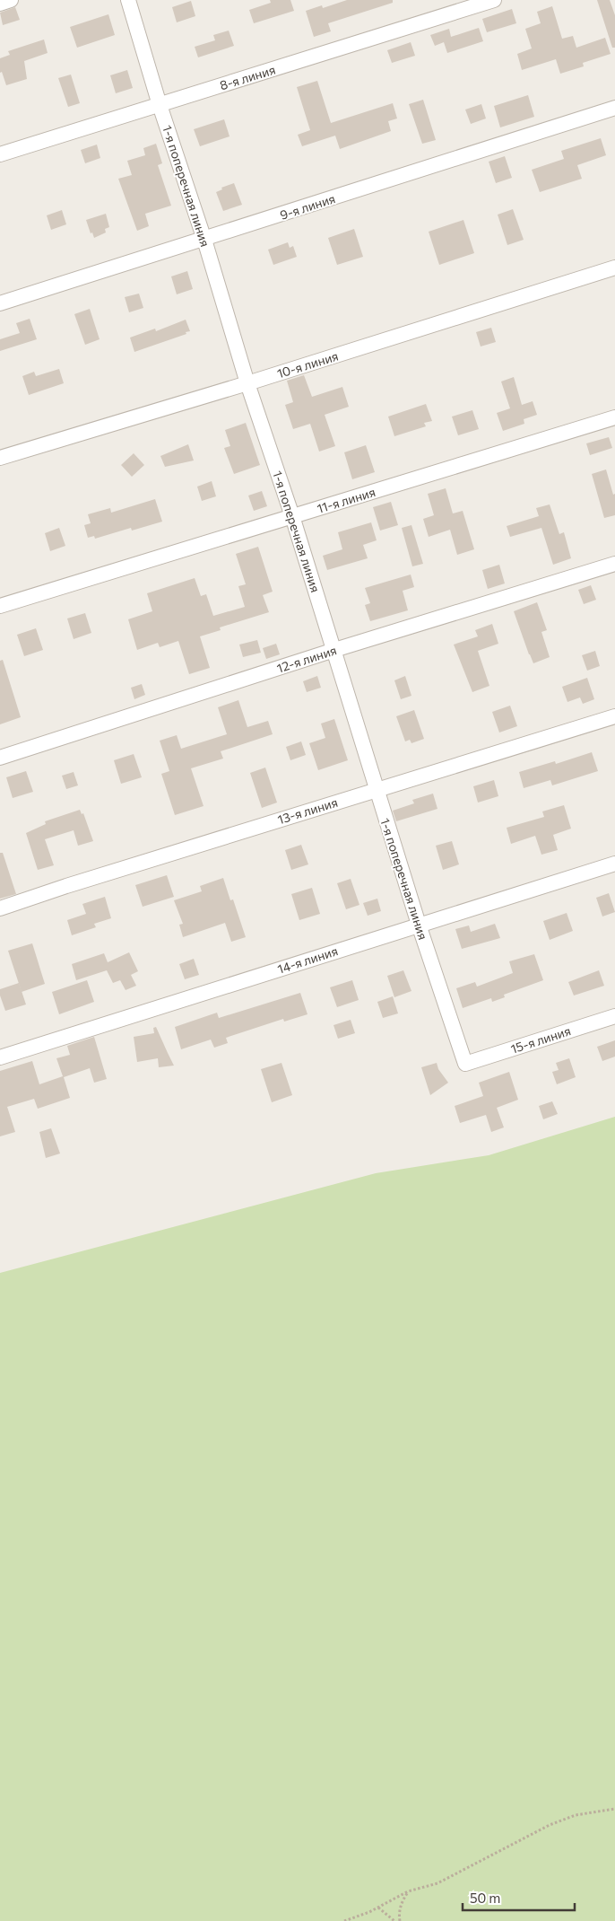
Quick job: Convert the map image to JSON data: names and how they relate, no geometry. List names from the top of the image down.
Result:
{
  "streets": {
    "street": [
      "8-я линия",
      "1-я поперечная линия",
      "9-я линия",
      "10-я линия",
      "11-я линия",
      "12-я линия",
      "13-я линия",
      "14-я линия",
      "15-я линия"
    ]
  },
  "crossings": [
    ["8-я линия", "1-я поперечная линия"],
    ["1-я поперечная линия", "9-я линия"],
    ["1-я поперечная линия", "10-я линия"],
    ["1-я поперечная линия", "11-я линия"],
    ["1-я поперечная линия", "12-я линия"],
    ["1-я поперечная линия", "13-я линия"],
    ["1-я поперечная линия", "14-я линия"],
    ["1-я поперечная линия", "15-я линия"]
  ],
  "scale_bar": "50 m"
}
